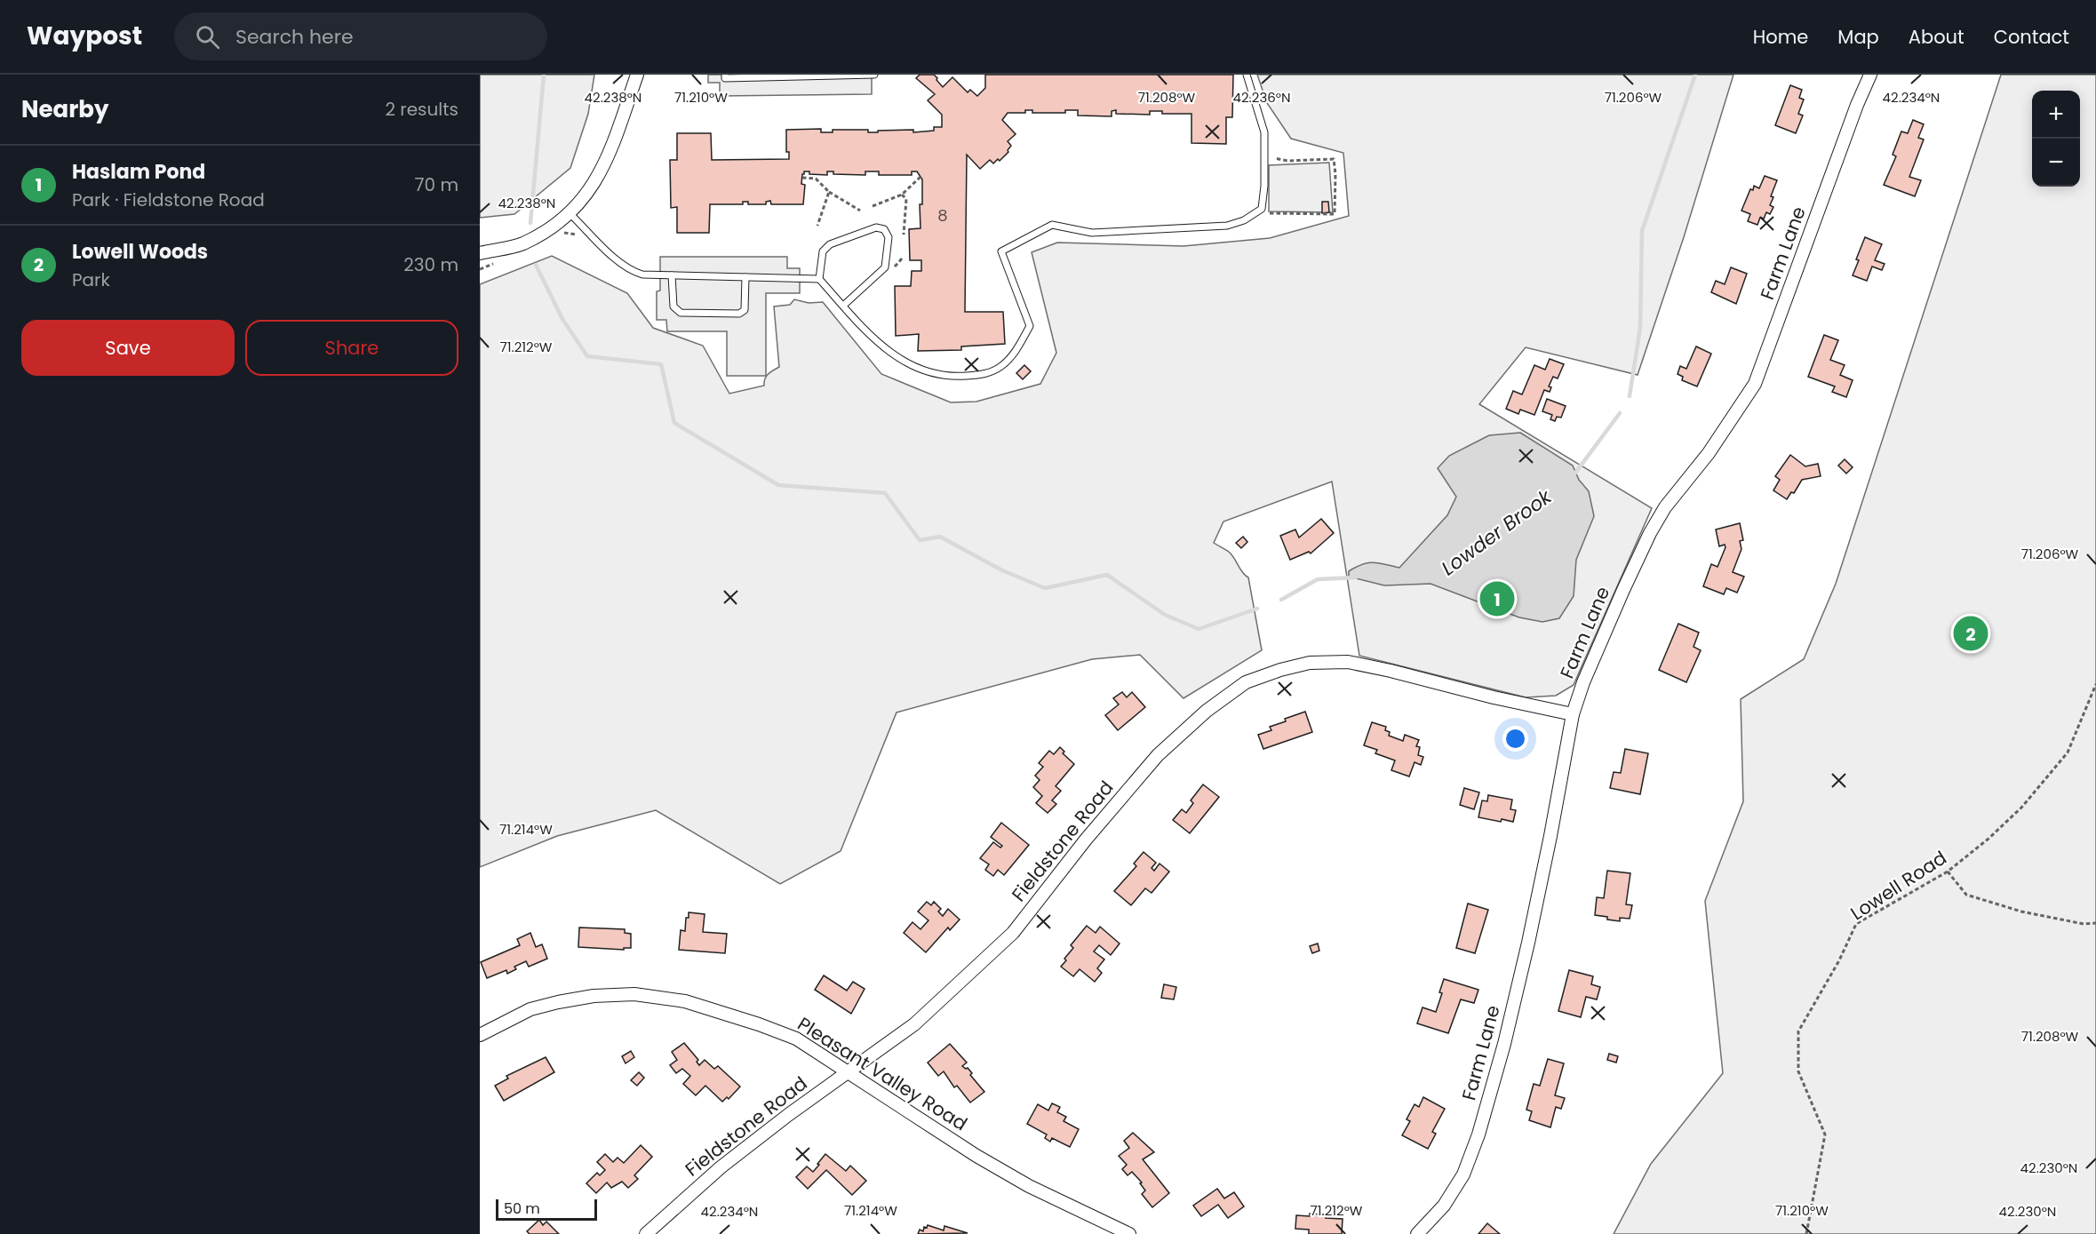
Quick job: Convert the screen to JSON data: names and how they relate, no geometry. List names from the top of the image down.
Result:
{
  "streets": {
    "street": ["Farm Lane", "Fieldstone Road", "Pleasant Valley Road"],
    "path": ["Lowell Road"]
  },
  "crossings": [
    ["Farm Lane", "Fieldstone Road"],
    ["Fieldstone Road", "Pleasant Valley Road"]
  ],
  "water": ["Lowder Brook"],
  "house_numbers": ["8"],
  "scale_bar": "50 m",
  "page": {
    "header": "Waypost",
    "search": "Search here",
    "nav": [
      "Home",
      "Map",
      "About",
      "Contact"
    ],
    "heading": ["Nearby", "2 results"],
    "map_buttons": ["+", "−"],
    "list": [
      {
        "mark": "1",
        "name": "Haslam Pond",
        "note": "Park · Fieldstone Road",
        "value": "70 m"
      },
      {
        "mark": "2",
        "name": "Lowell Woods",
        "note": "Park",
        "value": "230 m"
      }
    ],
    "buttons": ["Save", "Share"],
    "pins": ["1", "2"],
    "scale": "50 m"
  },
  "coordinates": [
    "42.238°N",
    "42.236°N",
    "42.234°N",
    "71.210°W",
    "71.208°W",
    "71.206°W",
    "71.212°W",
    "71.214°W",
    "42.230°N"
  ]
}
